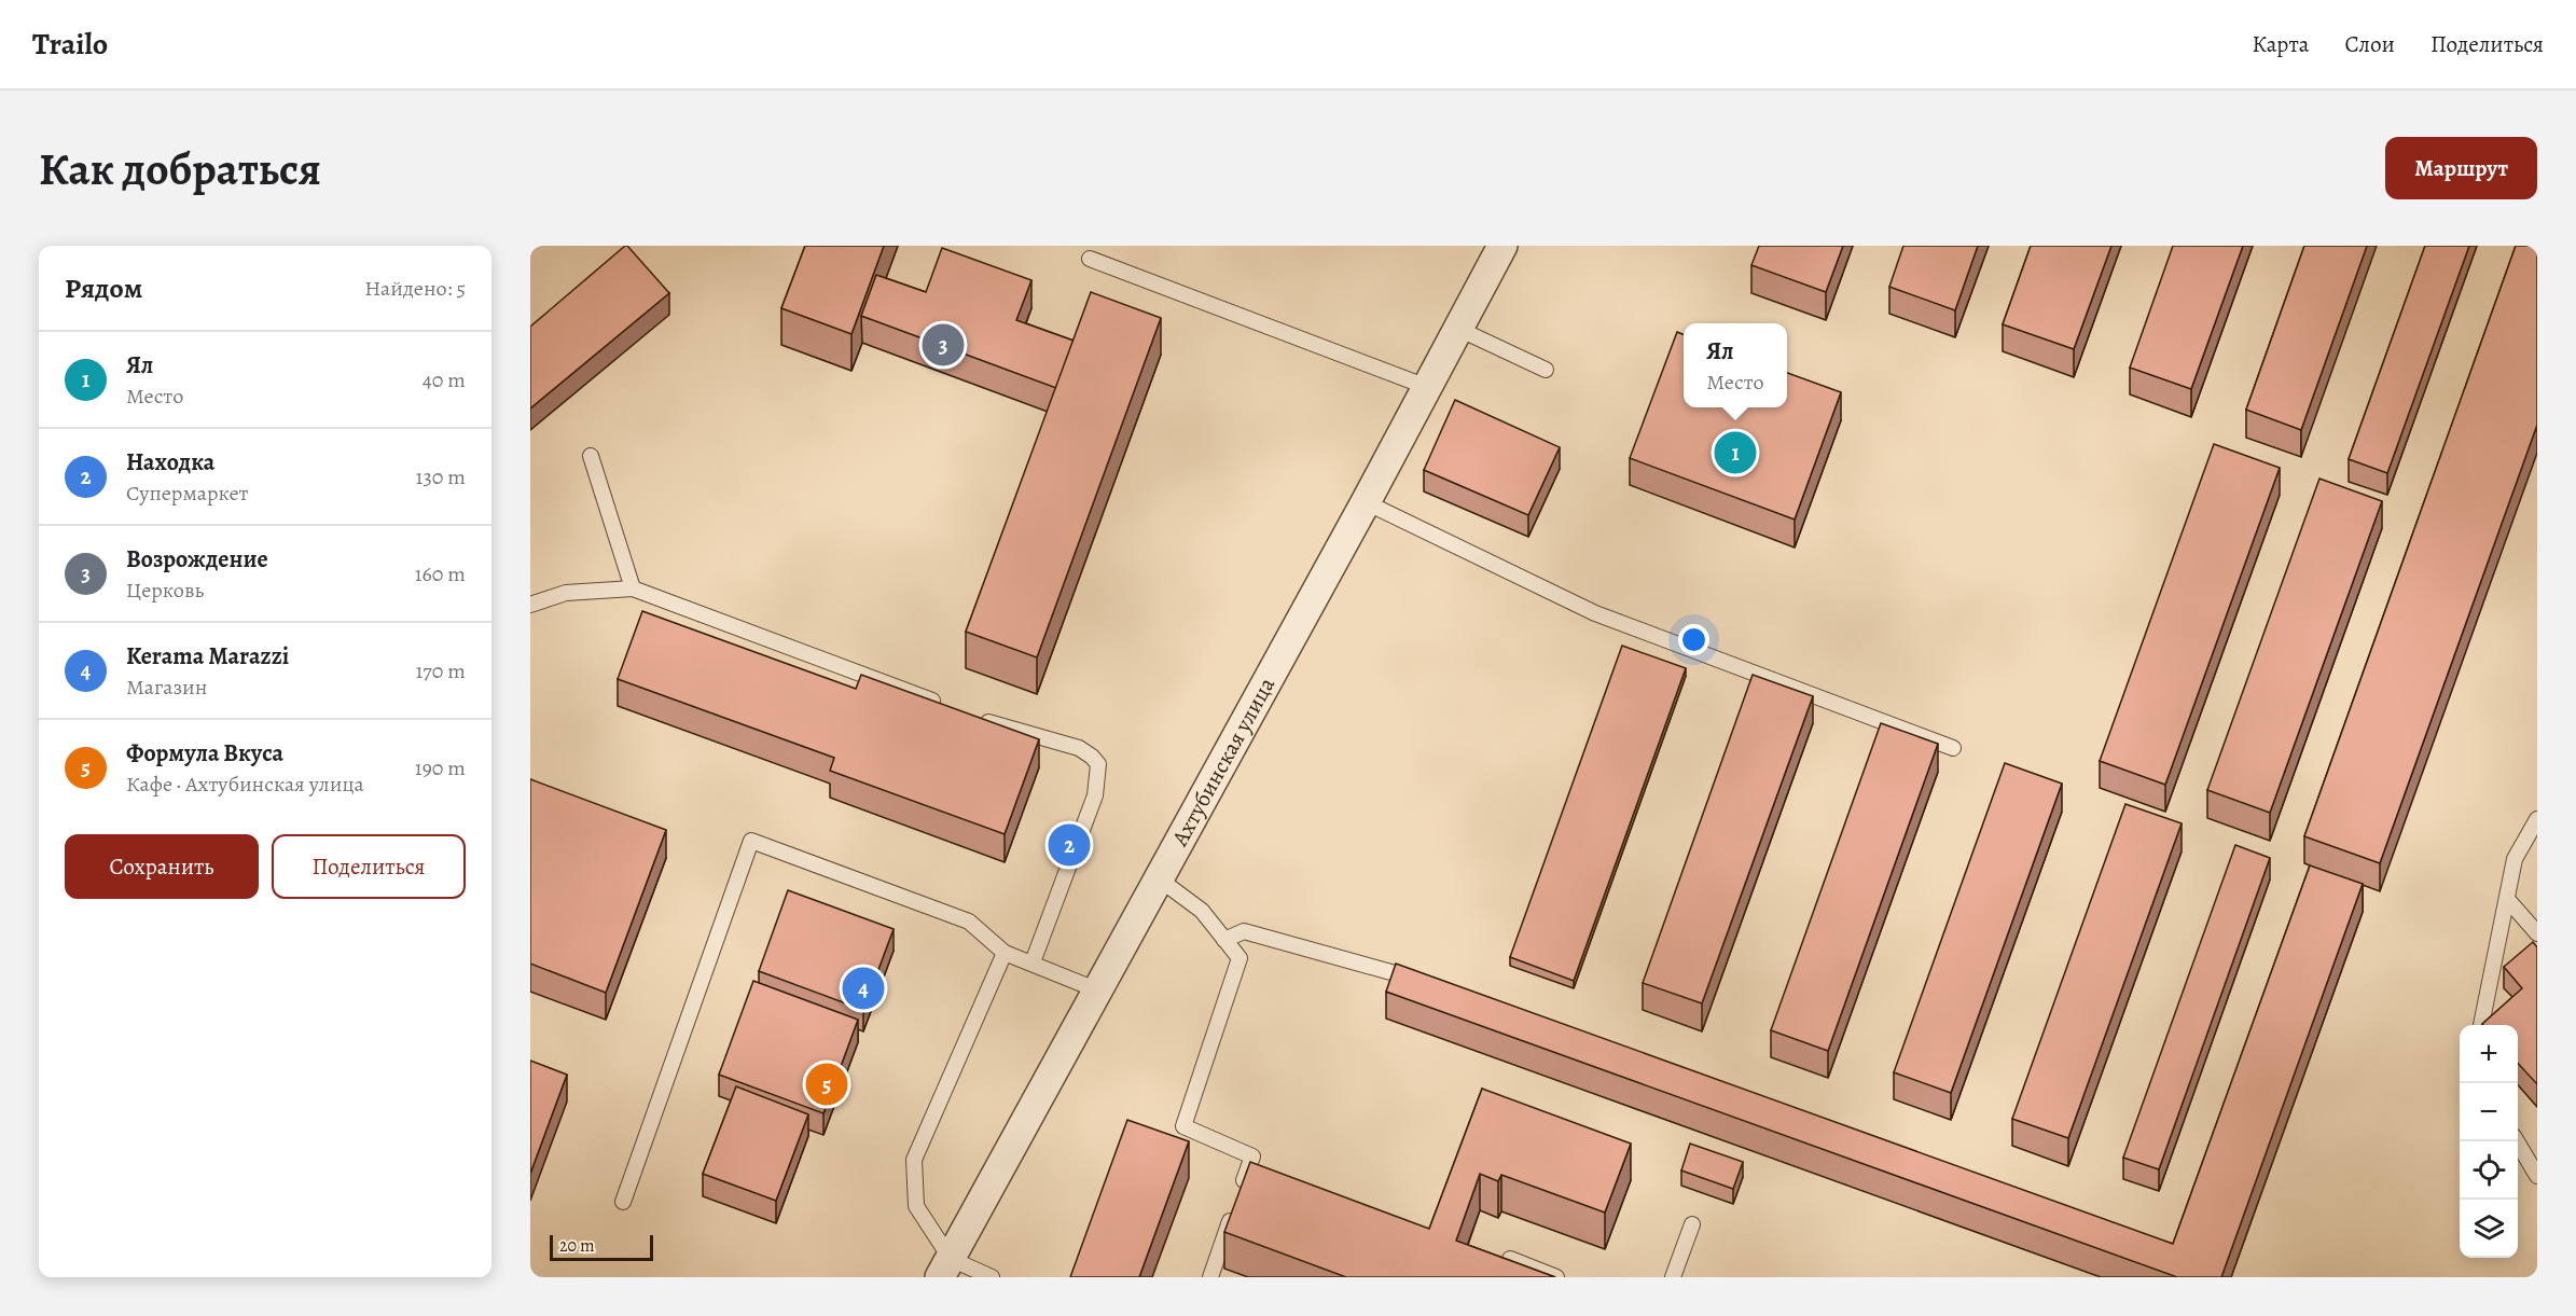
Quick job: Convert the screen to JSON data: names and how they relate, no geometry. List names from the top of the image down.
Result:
{
  "streets": {
    "street": ["Ахтубинская улица"]
  },
  "scale_bar": "20 m",
  "page": {
    "header": "Trailo",
    "nav": ["Карта", "Слои", "Поделиться"],
    "buttons": [
      "Маршрут",
      ["Сохранить", "Поделиться"]
    ],
    "title": "Как добраться",
    "heading": ["Рядом", "Найдено: 5"],
    "pins": [
      "3",
      "1",
      "2",
      "4",
      "5"
    ],
    "popup": ["Ял", "Место"],
    "list": [
      {
        "mark": "1",
        "name": "Ял",
        "note": "Место",
        "value": "40 m"
      },
      {
        "mark": "2",
        "name": "Находка",
        "note": "Супермаркет",
        "value": "130 m"
      },
      {
        "mark": "3",
        "name": "Возрождение",
        "note": "Церковь",
        "value": "160 m"
      },
      {
        "mark": "4",
        "name": "Kerama Marazzi",
        "note": "Магазин",
        "value": "170 m"
      },
      {
        "mark": "5",
        "name": "Формула Вкуса",
        "note": "Кафе · Ахтубинская улица",
        "value": "190 m"
      }
    ],
    "map_buttons": ["+", "−"],
    "scale": "20 m"
  }
}
